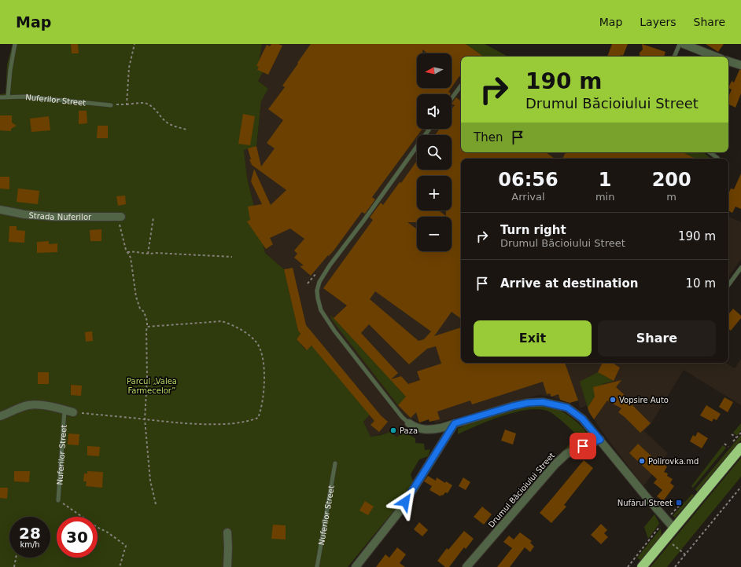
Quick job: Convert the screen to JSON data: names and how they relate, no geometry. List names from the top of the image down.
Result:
{
  "streets": {
    "street": ["Strada Nuferilor", "Drumul Băcioiului Street"],
    "lane": ["Nuferilor Street"]
  },
  "parks": ["Parcul „Valea Farmecelor”"],
  "places": {
    "other": ["Vopsire Auto", "Paza", "Polirovka.md"],
    "transit": ["Nufărul Street"]
  },
  "north": "left",
  "page": {
    "header": "Map",
    "nav": ["Map", "Layers", "Share"],
    "map_buttons": ["+", "−"],
    "turn": ["190 m", "Drumul Băcioiului Street"],
    "then": "Then",
    "eta": [
      "06:56",
      "Arrival",
      "1",
      "min",
      "200",
      "m"
    ],
    "list": [
      {
        "name": "Turn right",
        "note": "Drumul Băcioiului Street",
        "value": "190 m"
      },
      {
        "name": "Arrive at destination",
        "value": "10 m"
      }
    ],
    "buttons": ["Exit", "Share"],
    "speed": "28 km/h",
    "limit": "30"
  }
}
